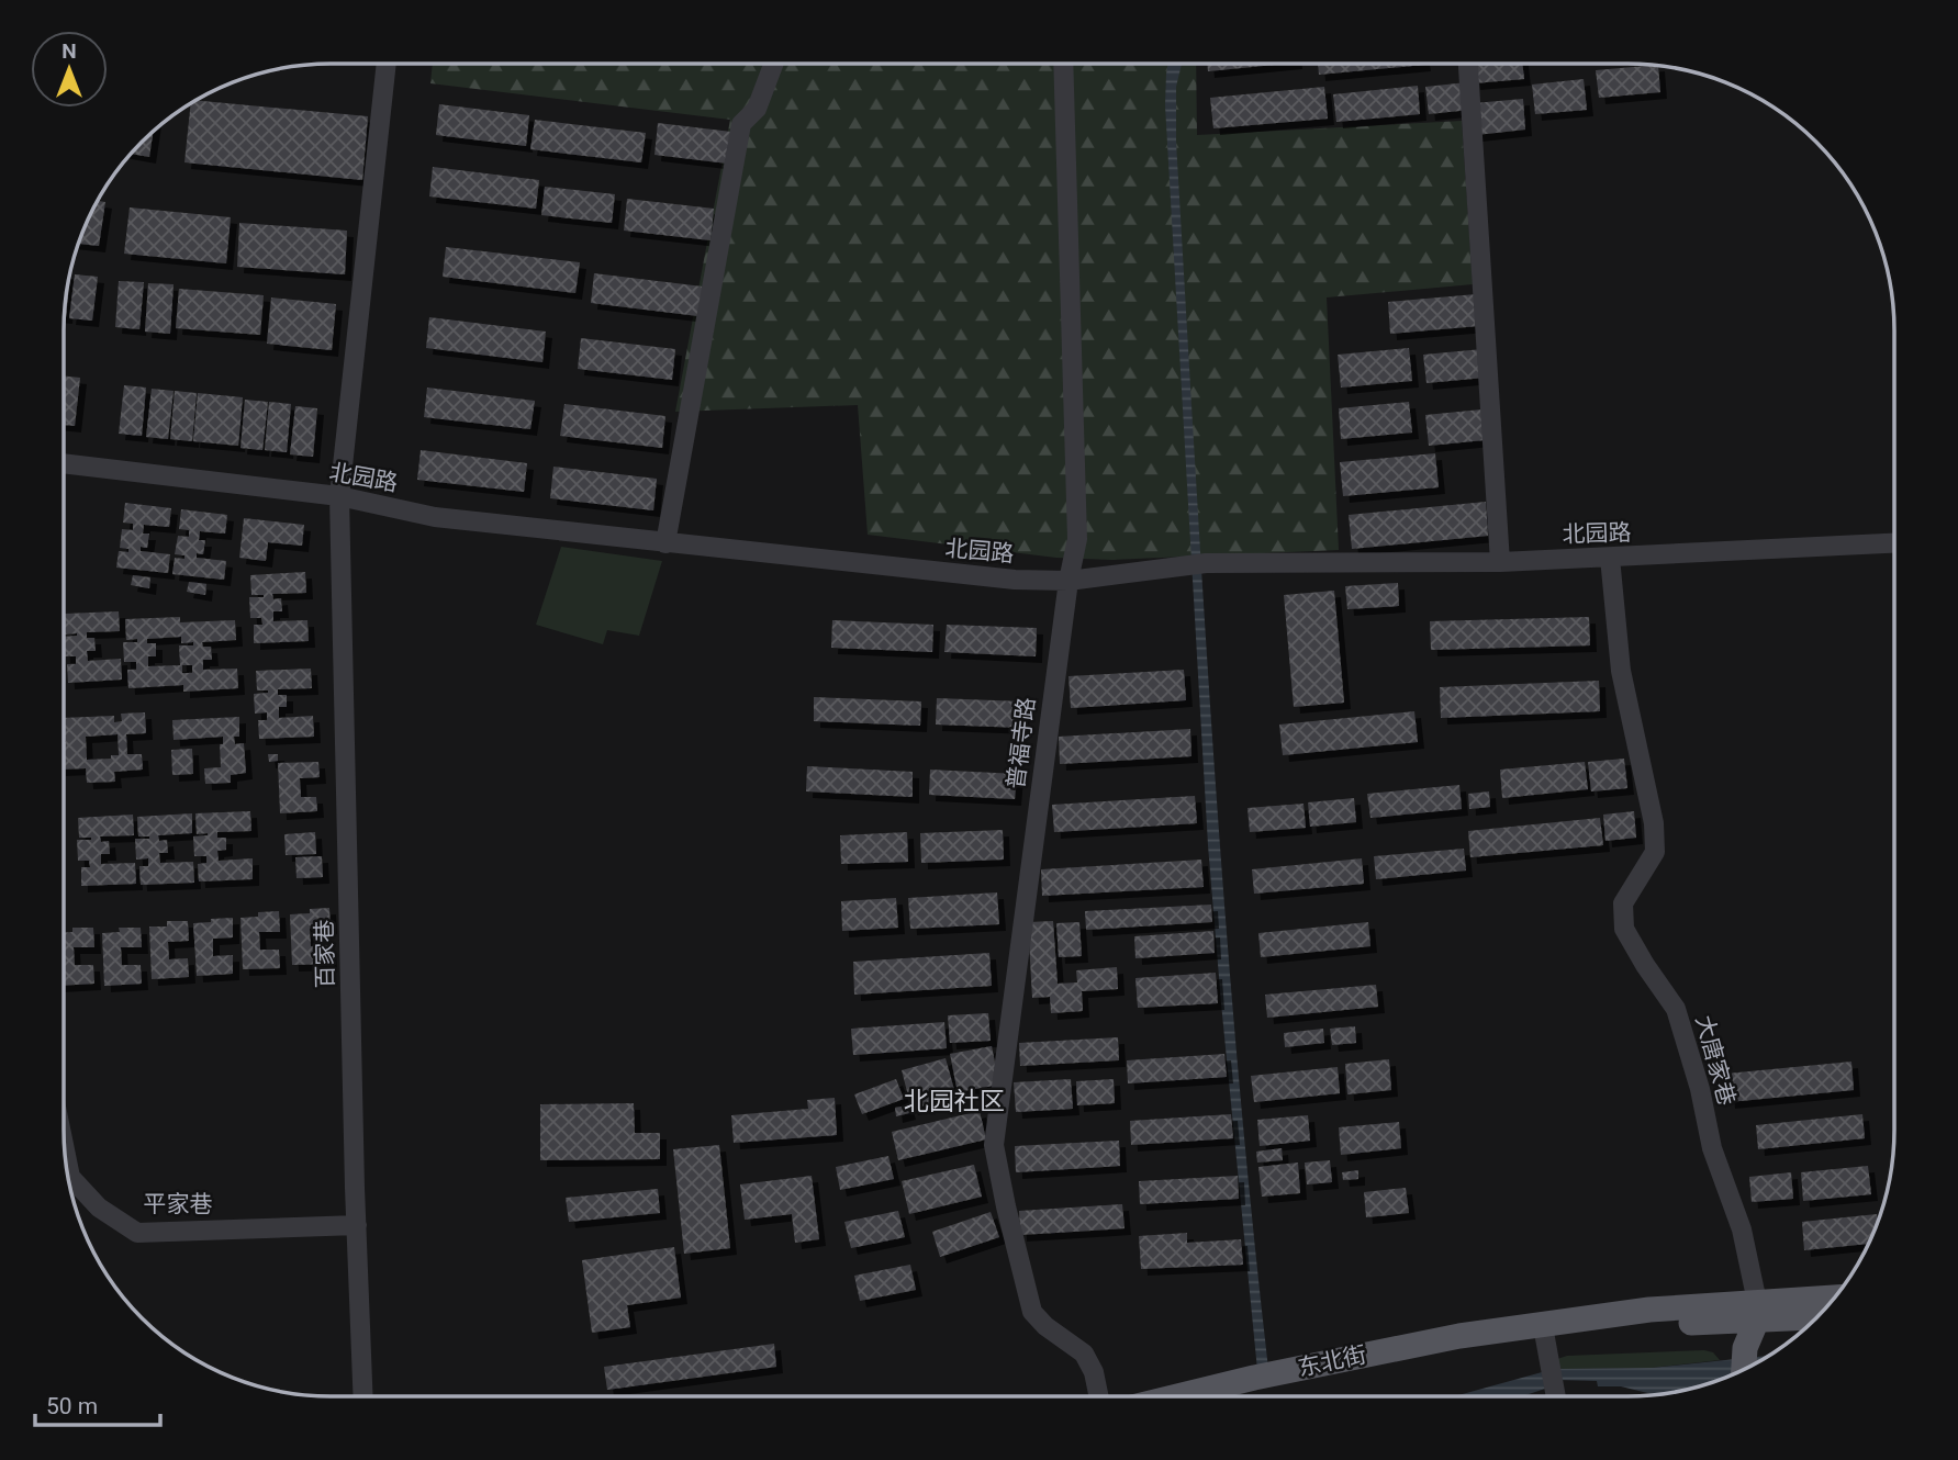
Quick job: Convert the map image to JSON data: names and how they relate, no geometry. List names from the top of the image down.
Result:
{
  "streets": {
    "main road": ["东北街"],
    "street": [
      "北园路",
      "普福寺路",
      "百家巷",
      "大唐家巷",
      "平家巷"
    ]
  },
  "crossings": [
    ["北园路", "普福寺路"],
    ["北园路", "百家巷"],
    ["北园路", "大唐家巷"],
    ["百家巷", "平家巷"],
    ["大唐家巷", "东北街"]
  ],
  "districts": ["北园社区"],
  "scale_bar": "50 m",
  "north": "top"
}
